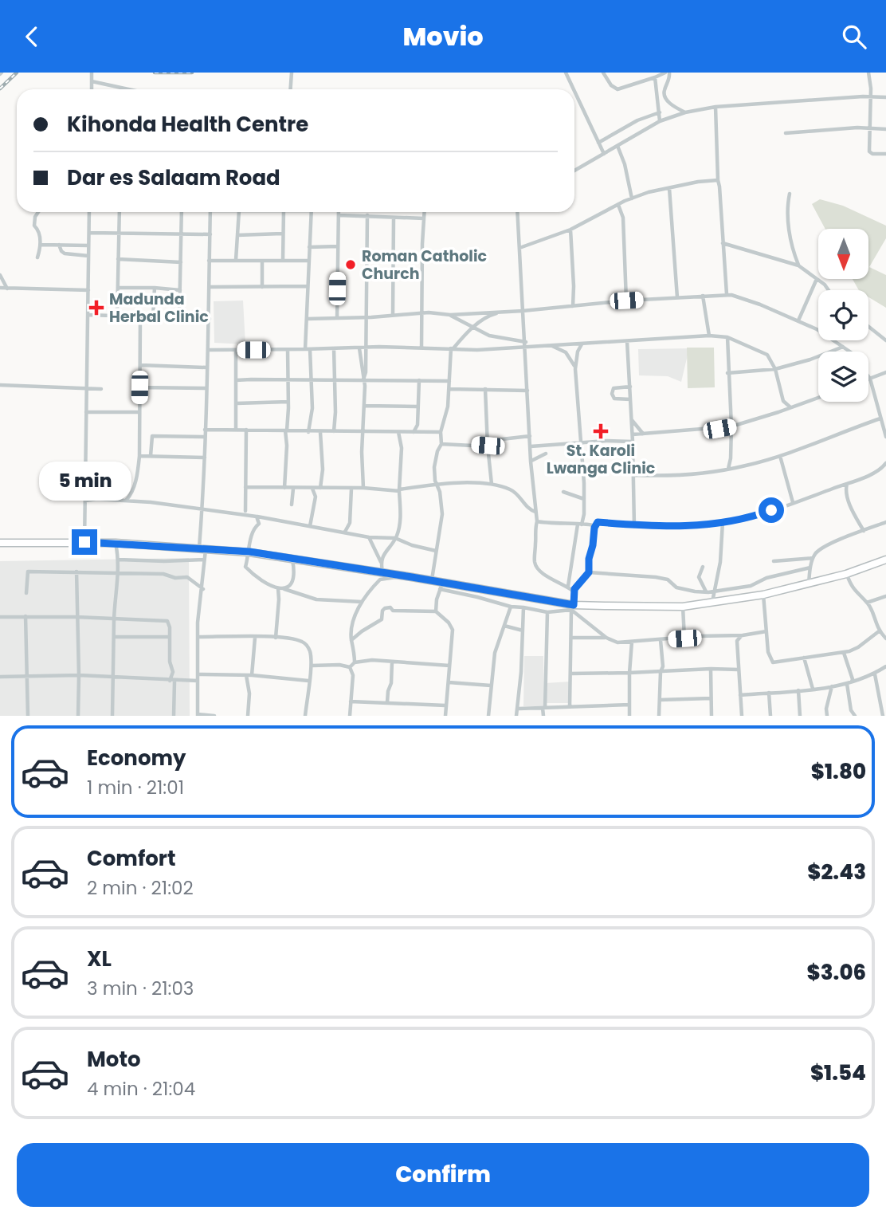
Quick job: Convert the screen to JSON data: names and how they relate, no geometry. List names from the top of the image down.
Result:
{
  "places": {
    "other": ["Roman Catholic Church"],
    "health": ["Madunda Herbal Clinic", "St. Karoli Lwanga Clinic"]
  },
  "north": "bottom",
  "page": {
    "header": "Movio",
    "banner": ["Kihonda Health Centre", "Dar es Salaam Road"],
    "bubble": "5 min",
    "list": [
      {
        "name": "Economy",
        "note": "1 min · 21:01",
        "value": "$1.80"
      },
      {
        "name": "Comfort",
        "note": "2 min · 21:02",
        "value": "$2.43"
      },
      {
        "name": "XL",
        "note": "3 min · 21:03",
        "value": "$3.06"
      },
      {
        "name": "Moto",
        "note": "4 min · 21:04",
        "value": "$1.54"
      }
    ],
    "buttons": "Confirm"
  }
}
